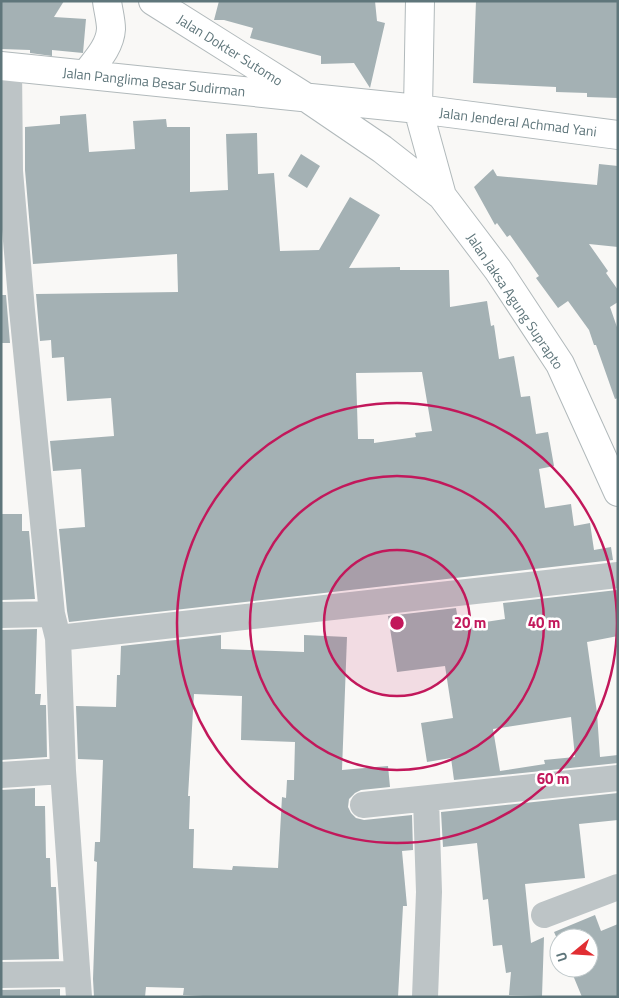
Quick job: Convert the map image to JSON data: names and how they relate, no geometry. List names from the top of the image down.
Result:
{
  "streets": {
    "main road": [
      "Jalan Dokter Sutomo",
      "Jalan Panglima Besar Sudirman",
      "Jalan Jenderal Achmad Yani",
      "Jalan Jaksa Agung Suprapto"
    ]
  },
  "crossings": [
    ["Jalan Dokter Sutomo", "Jalan Panglima Besar Sudirman"],
    ["Jalan Dokter Sutomo", "Jalan Jaksa Agung Suprapto"],
    ["Jalan Panglima Besar Sudirman", "Jalan Jenderal Achmad Yani"],
    ["Jalan Panglima Besar Sudirman", "Jalan Jaksa Agung Suprapto"],
    ["Jalan Jenderal Achmad Yani", "Jalan Jaksa Agung Suprapto"]
  ],
  "north": "left",
  "rings": ["20 m", "40 m", "60 m"]
}
